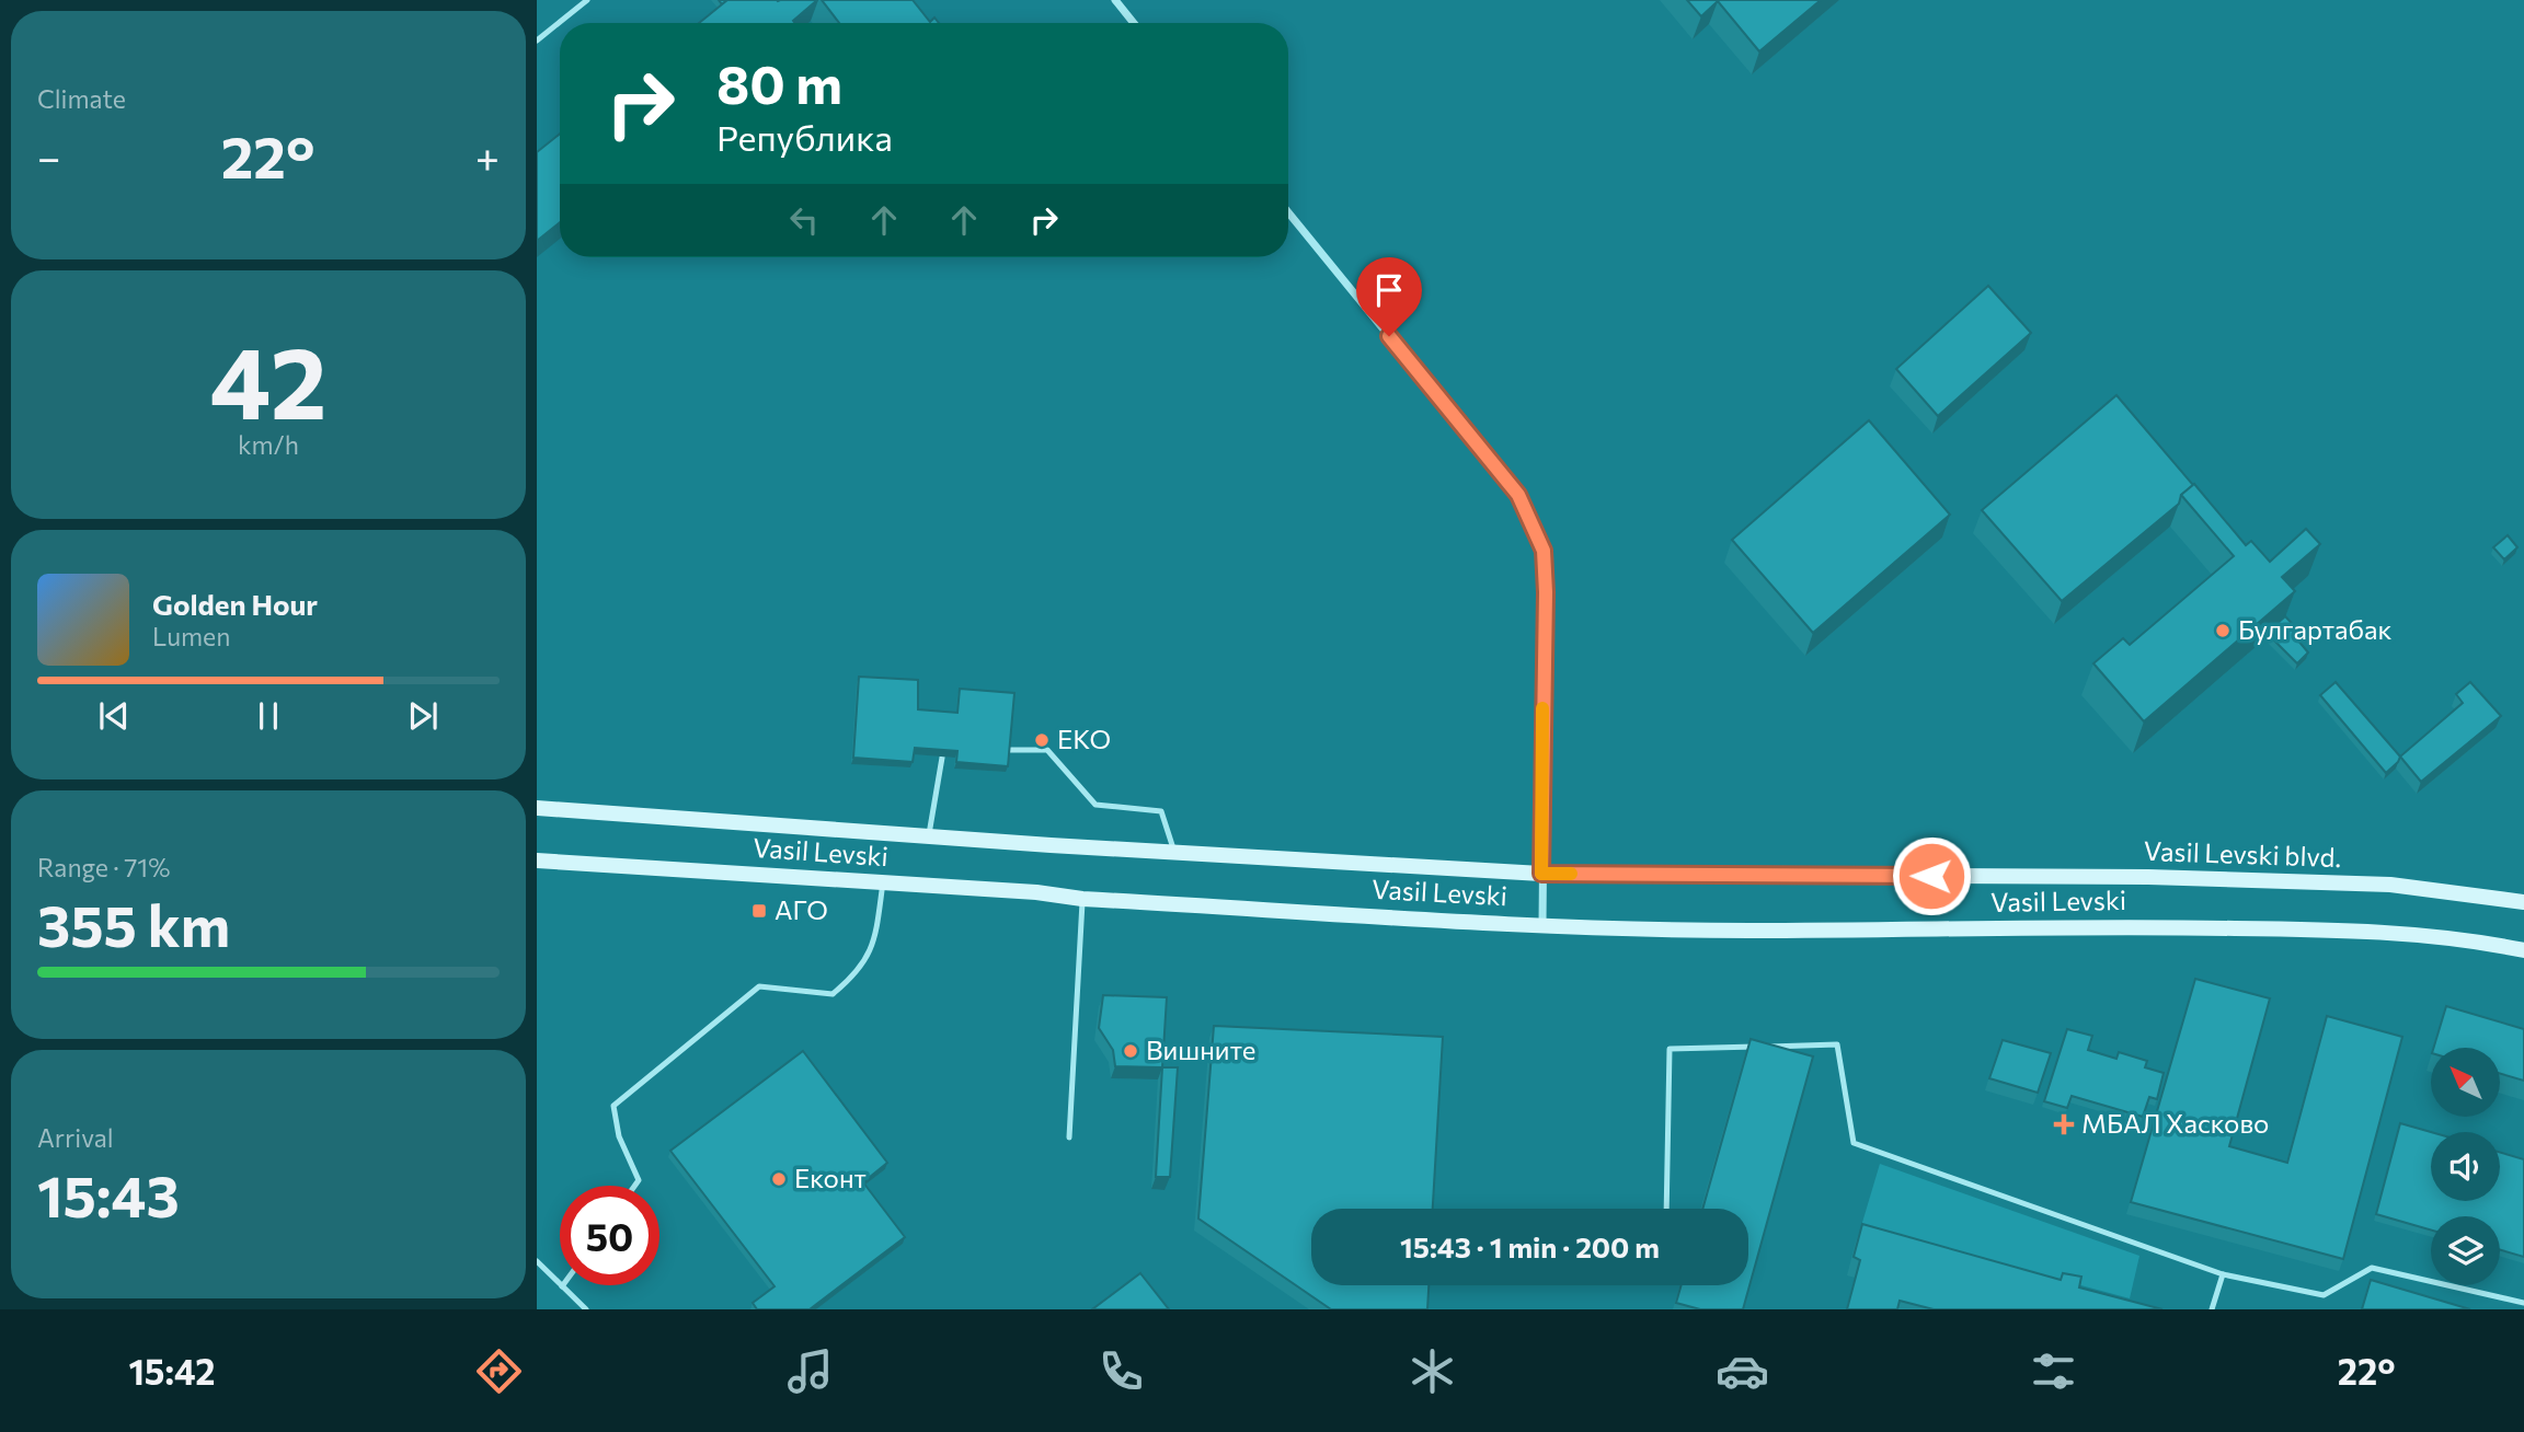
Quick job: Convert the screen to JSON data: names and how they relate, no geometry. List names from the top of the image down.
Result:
{
  "streets": {
    "main road": ["Vasil Levski", "Vasil Levski blvd."]
  },
  "crossings": [
    ["Vasil Levski", "Vasil Levski blvd."]
  ],
  "places": {
    "other": [
      "Булгартабак",
      "EKO",
      "Вишните",
      "Еконт"
    ],
    "transit": ["АГО"],
    "health": ["МБАЛ Хасково"]
  },
  "north": "top left",
  "page": {
    "tile": [
      "Climate",
      ["42", "km/h"],
      ["Range · 71%", "355 km"],
      ["Arrival", "15:43"]
    ],
    "turn": ["80 m", "Република"],
    "heat": ["−", "22°", "+"],
    "song": ["Golden Hour", "Lumen"],
    "limit": "50",
    "trip": "15:43 · 1 min · 200 m",
    "tabs": ["15:42", "22°"]
  }
}
